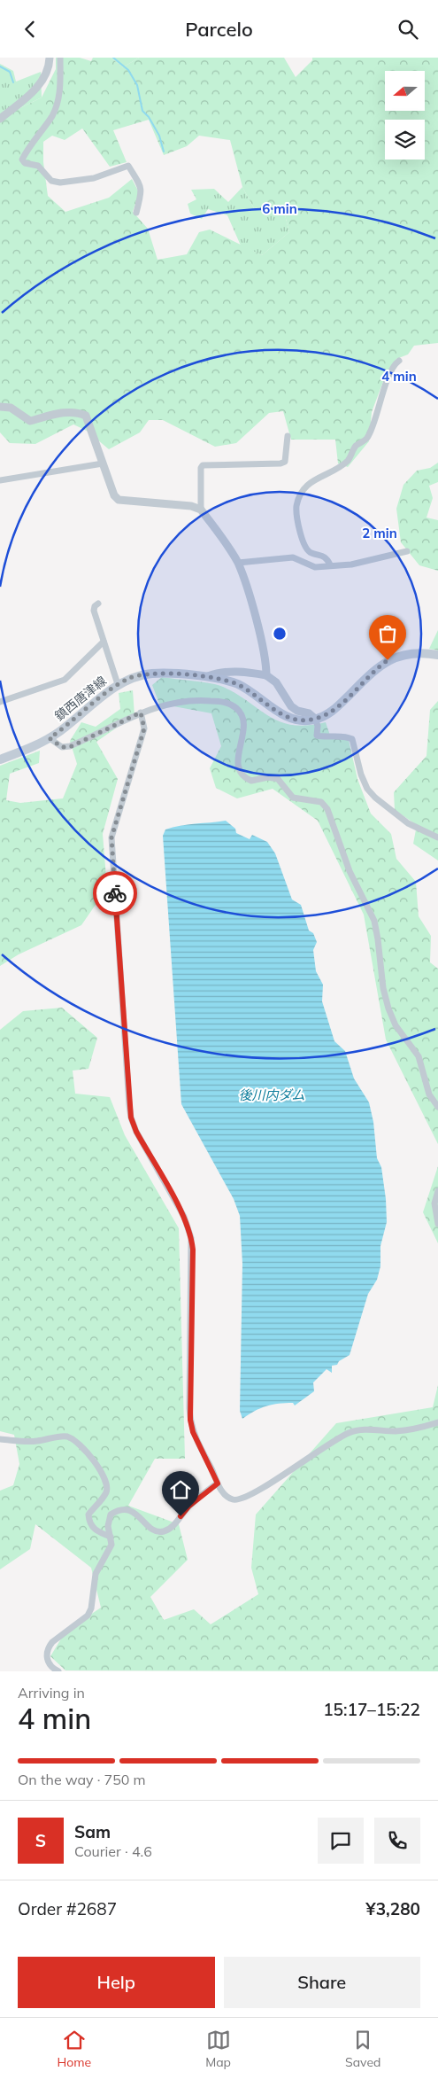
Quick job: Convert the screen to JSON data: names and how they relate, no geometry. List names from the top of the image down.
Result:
{
  "streets": {
    "main road": ["鎮西唐津線"]
  },
  "water": ["後川内ダム"],
  "north": "left",
  "page": {
    "header": "Parcelo",
    "heading": ["4 min", "Arriving in", "15:17–15:22"],
    "panel": [
      "Sam",
      "Courier · 4.6",
      "Order #2687",
      "¥3,280"
    ],
    "bar": "On the way · 750 m",
    "round": "S",
    "buttons": ["Help", "Share"],
    "tabs": ["Home", "Map", "Saved"]
  },
  "rings": ["6 min", "4 min", "2 min"]
}
